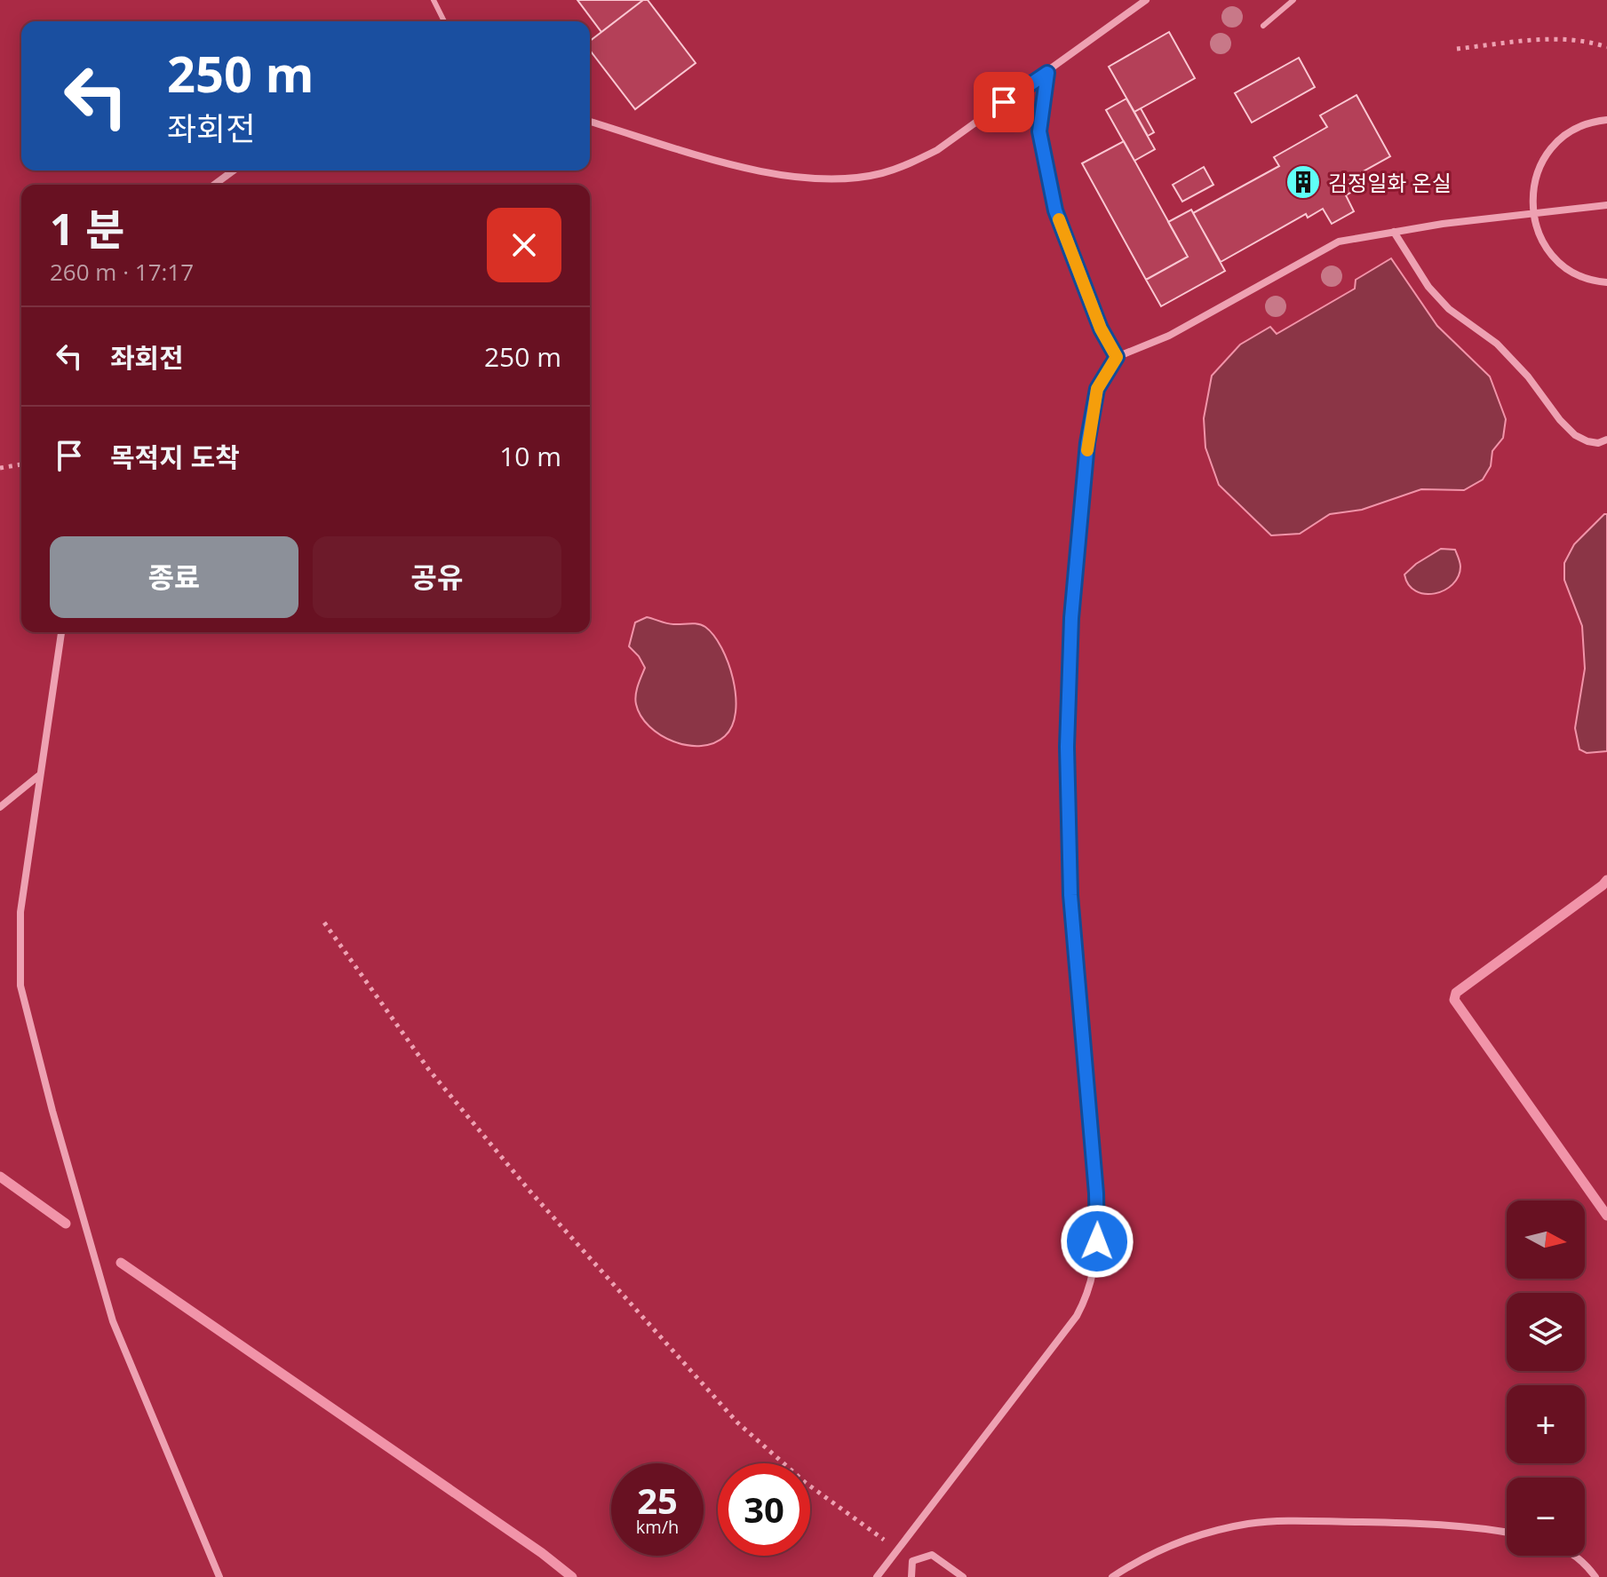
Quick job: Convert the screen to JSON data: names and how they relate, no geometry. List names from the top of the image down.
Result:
{
  "places": {
    "building": ["김정일화 온실"]
  },
  "north": "right",
  "page": {
    "turn": ["250 m", "좌회전"],
    "heading": ["1 분", "260 m · 17:17"],
    "list": [
      {
        "name": "좌회전",
        "value": "250 m"
      },
      {
        "name": "목적지 도착",
        "value": "10 m"
      }
    ],
    "buttons": ["종료", "공유"],
    "map_buttons": ["+", "−"],
    "speed": "25 km/h",
    "limit": "30"
  }
}
